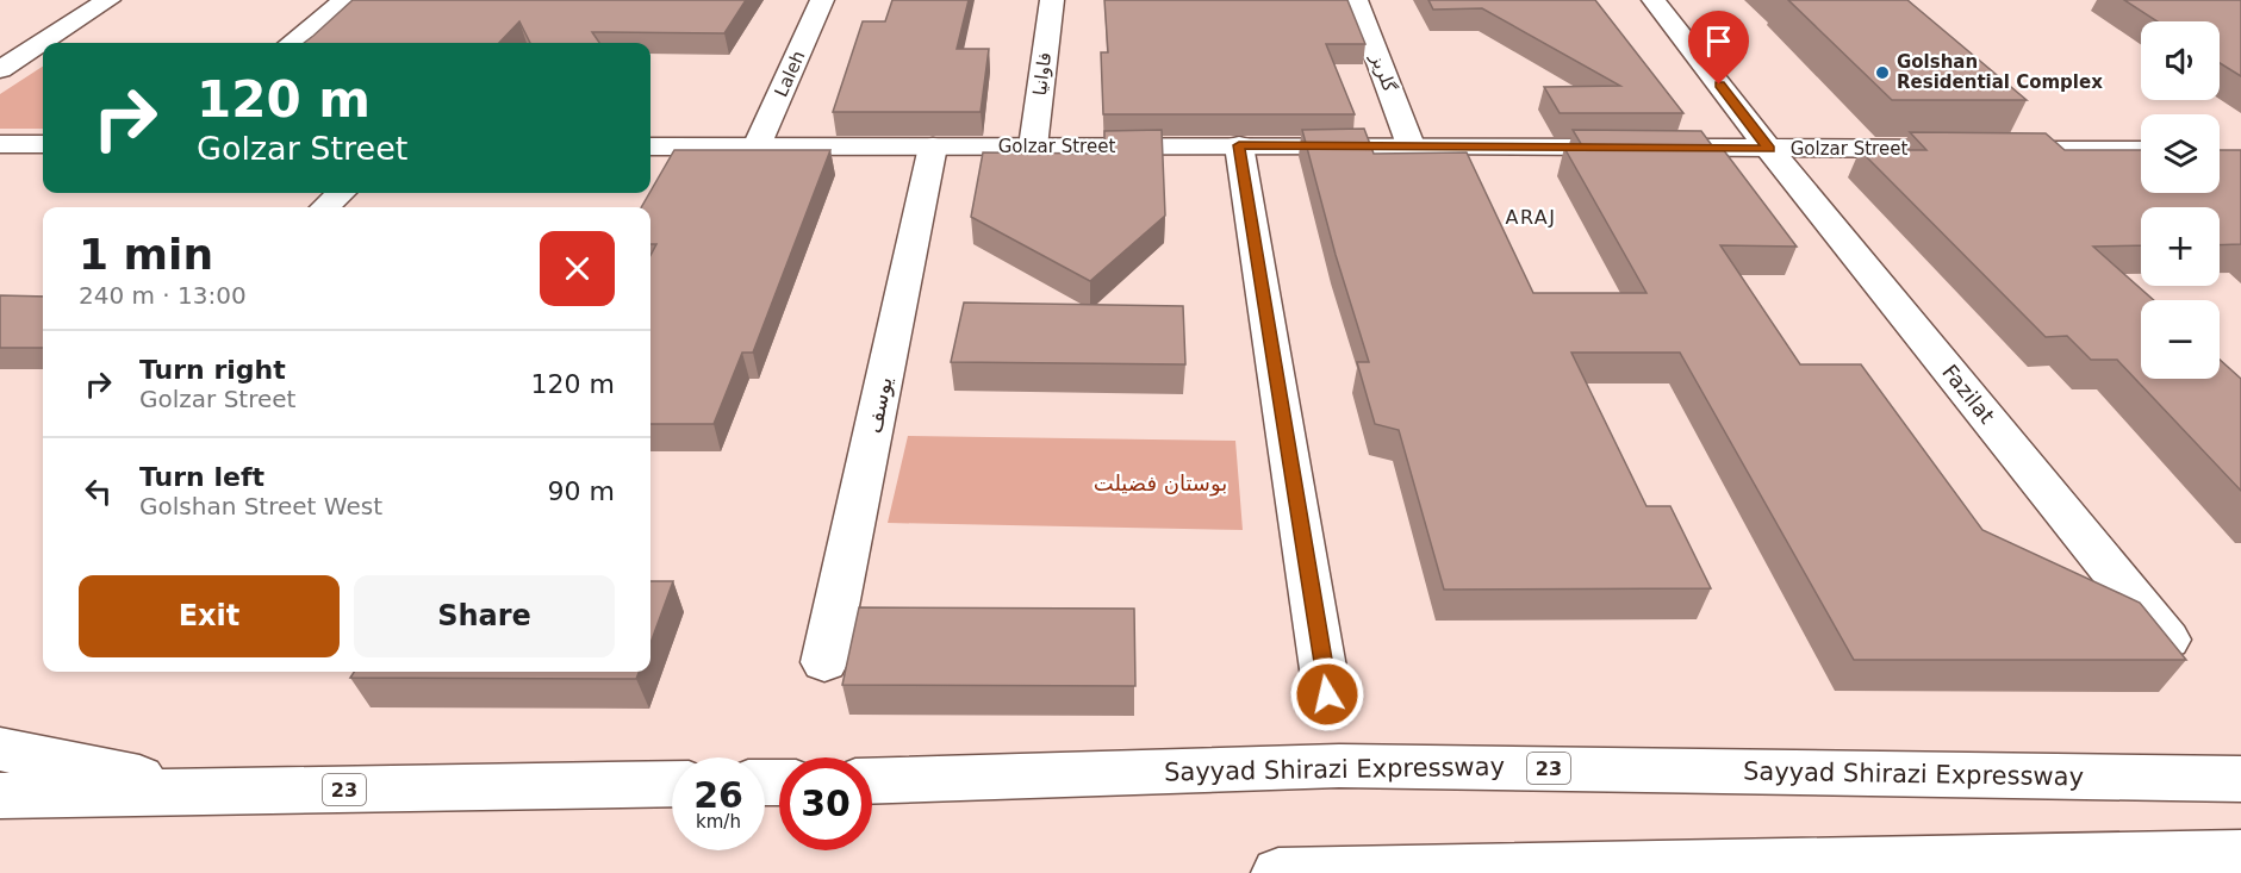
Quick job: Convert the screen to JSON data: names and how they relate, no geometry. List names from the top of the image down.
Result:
{
  "streets": {
    "main road": [
      "گلریز",
      "Laleh",
      "فاوانیا",
      "Golzar Street",
      "Fazilat",
      "یوسف",
      "23",
      "Sayyad Shirazi Expressway"
    ]
  },
  "crossings": [
    ["گلریز", "Golzar Street"],
    ["Laleh", "Golzar Street"],
    ["فاوانیا", "Golzar Street"],
    ["Golzar Street", "Fazilat"],
    ["Golzar Street", "یوسف"]
  ],
  "districts": ["ARAJ"],
  "parks": ["بوستان فضیلت"],
  "places": ["Golshan Residential Complex"],
  "page": {
    "map_buttons": ["+", "−"],
    "turn": ["120 m", "Golzar Street"],
    "heading": ["1 min", "240 m · 13:00"],
    "list": [
      {
        "name": "Turn right",
        "note": "Golzar Street",
        "value": "120 m"
      },
      {
        "name": "Turn left",
        "note": "Golshan Street West",
        "value": "90 m"
      }
    ],
    "buttons": ["Exit", "Share"],
    "speed": "26 km/h",
    "limit": "30"
  }
}
